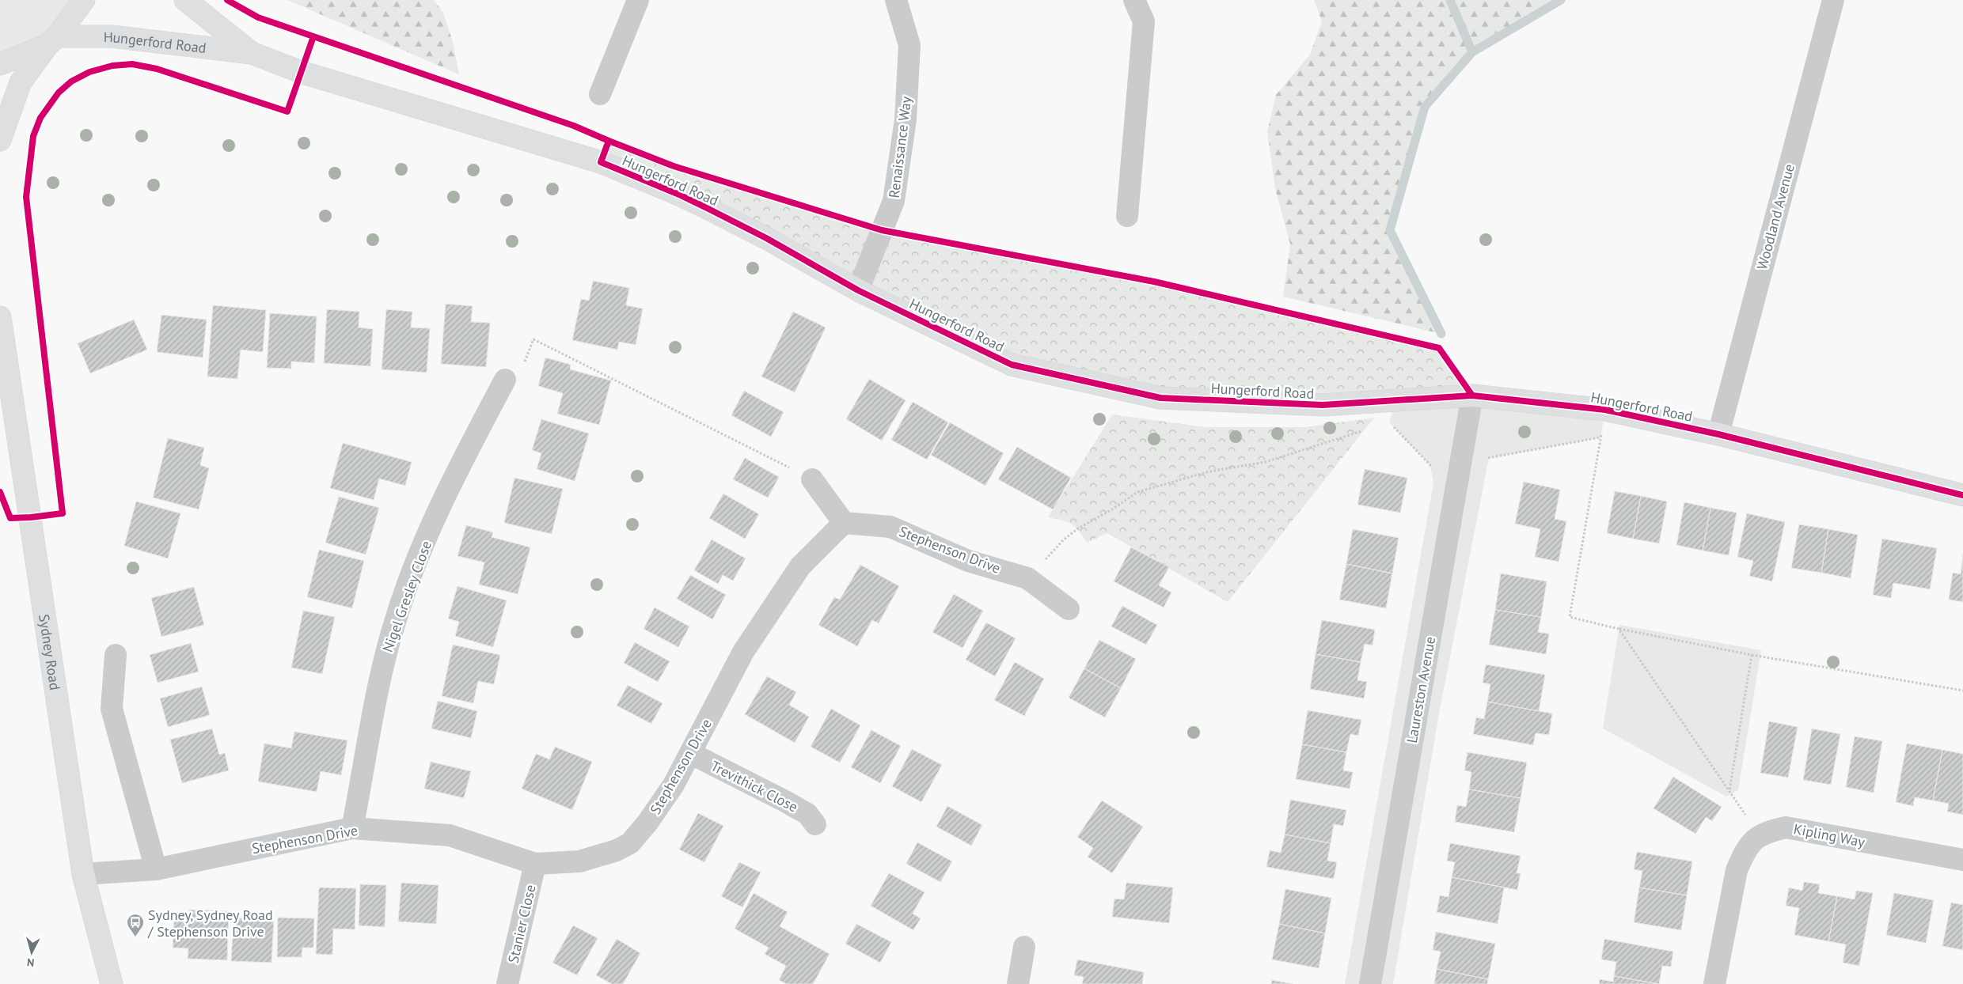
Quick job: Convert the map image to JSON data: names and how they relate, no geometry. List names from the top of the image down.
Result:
{
  "streets": {
    "main road": ["Hungerford Road", "Sydney Road"],
    "street": [
      "Renaissance Way",
      "Woodland Avenue",
      "Stephenson Drive",
      "Nigel Gresley Close",
      "Laureston Avenue",
      "Trevithick Close",
      "Kipling Way",
      "Stanier Close"
    ]
  },
  "crossings": [
    ["Hungerford Road", "Renaissance Way"],
    ["Hungerford Road", "Woodland Avenue"],
    ["Hungerford Road", "Laureston Avenue"],
    ["Stephenson Drive", "Nigel Gresley Close"],
    ["Stephenson Drive", "Sydney Road"],
    ["Stephenson Drive", "Trevithick Close"],
    ["Stephenson Drive", "Stanier Close"]
  ],
  "places": {
    "bus stop": ["Sydney, Sydney Road / Stephenson Drive"]
  },
  "north": "bottom"
}
